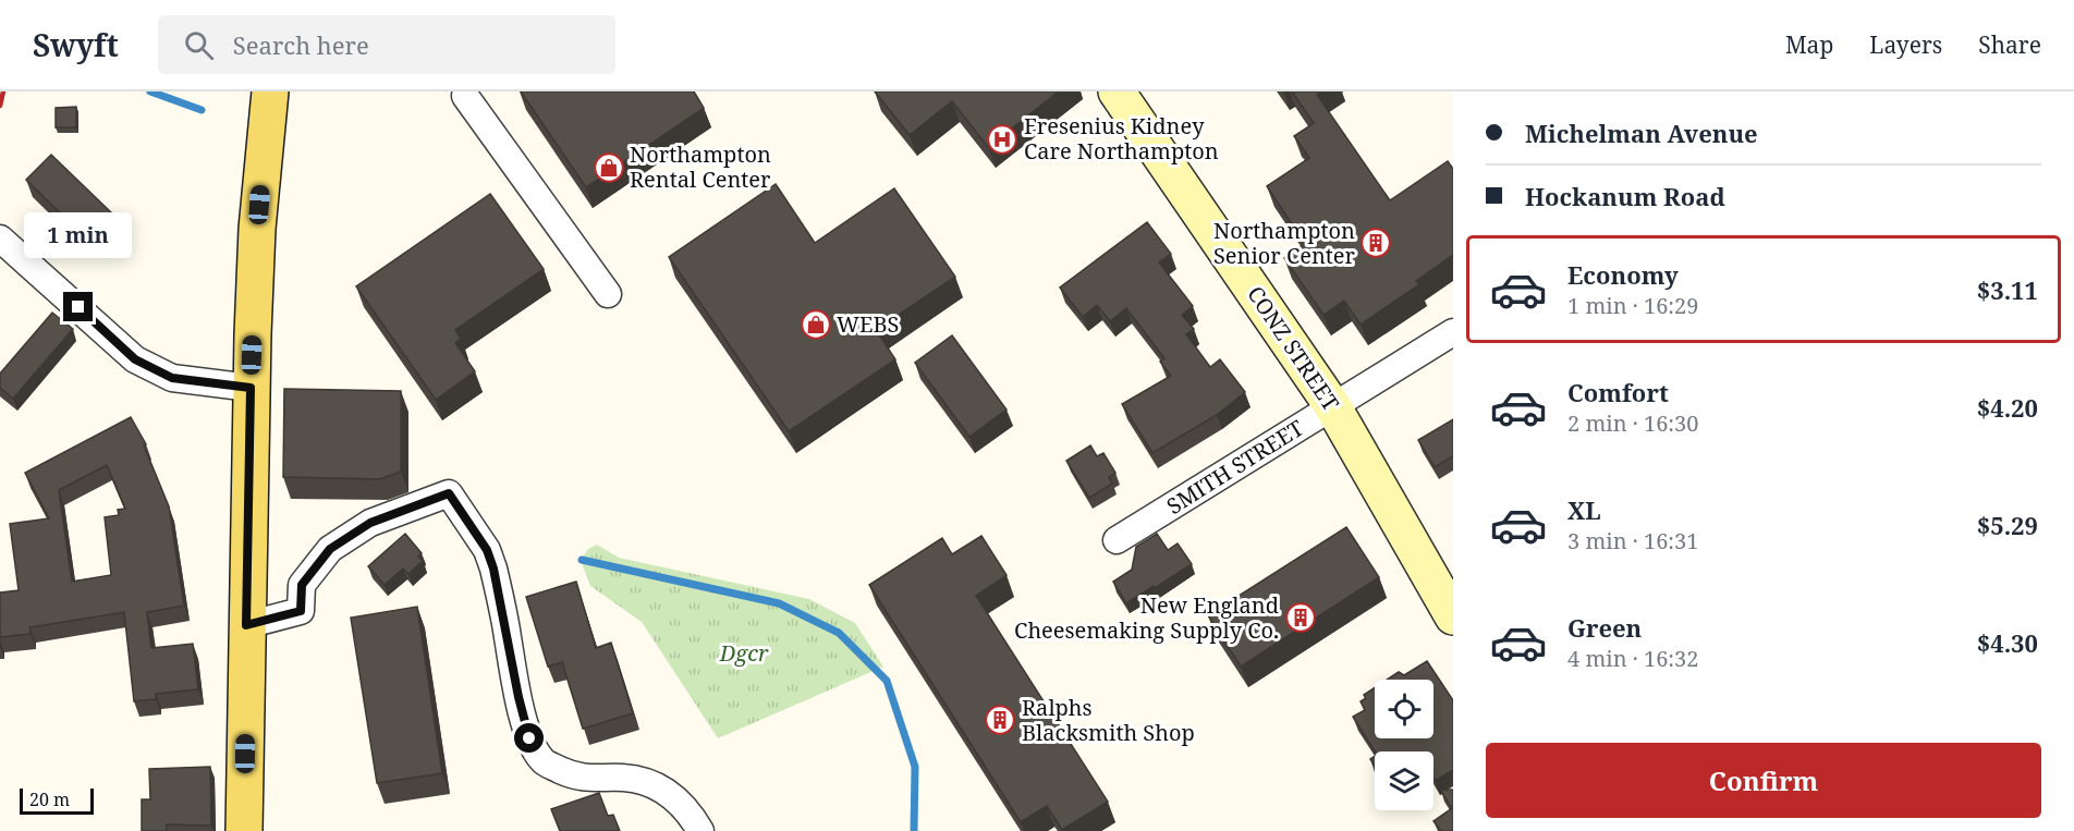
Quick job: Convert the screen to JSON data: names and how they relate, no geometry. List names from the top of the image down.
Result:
{
  "streets": {
    "main road": ["CONZ STREET"],
    "street": ["SMITH STREET"]
  },
  "crossings": [
    ["CONZ STREET", "SMITH STREET"]
  ],
  "parks": ["Dgcr"],
  "places": {
    "hospital": ["Fresenius Kidney Care Northampton"],
    "shop": ["Northampton Rental Center", "WEBS"],
    "building": ["Northampton Senior Center", "New England Cheesemaking Supply Co.", "Ralphs Blacksmith Shop"]
  },
  "scale_bar": "20 m",
  "page": {
    "header": "Swyft",
    "search": "Search here",
    "nav": ["Map", "Layers", "Share"],
    "banner": ["Michelman Avenue", "Hockanum Road"],
    "bubble": "1 min",
    "list": [
      {
        "name": "Economy",
        "note": "1 min · 16:29",
        "value": "$3.11"
      },
      {
        "name": "Comfort",
        "note": "2 min · 16:30",
        "value": "$4.20"
      },
      {
        "name": "XL",
        "note": "3 min · 16:31",
        "value": "$5.29"
      },
      {
        "name": "Green",
        "note": "4 min · 16:32",
        "value": "$4.30"
      }
    ],
    "buttons": "Confirm",
    "scale": "20 m"
  }
}
